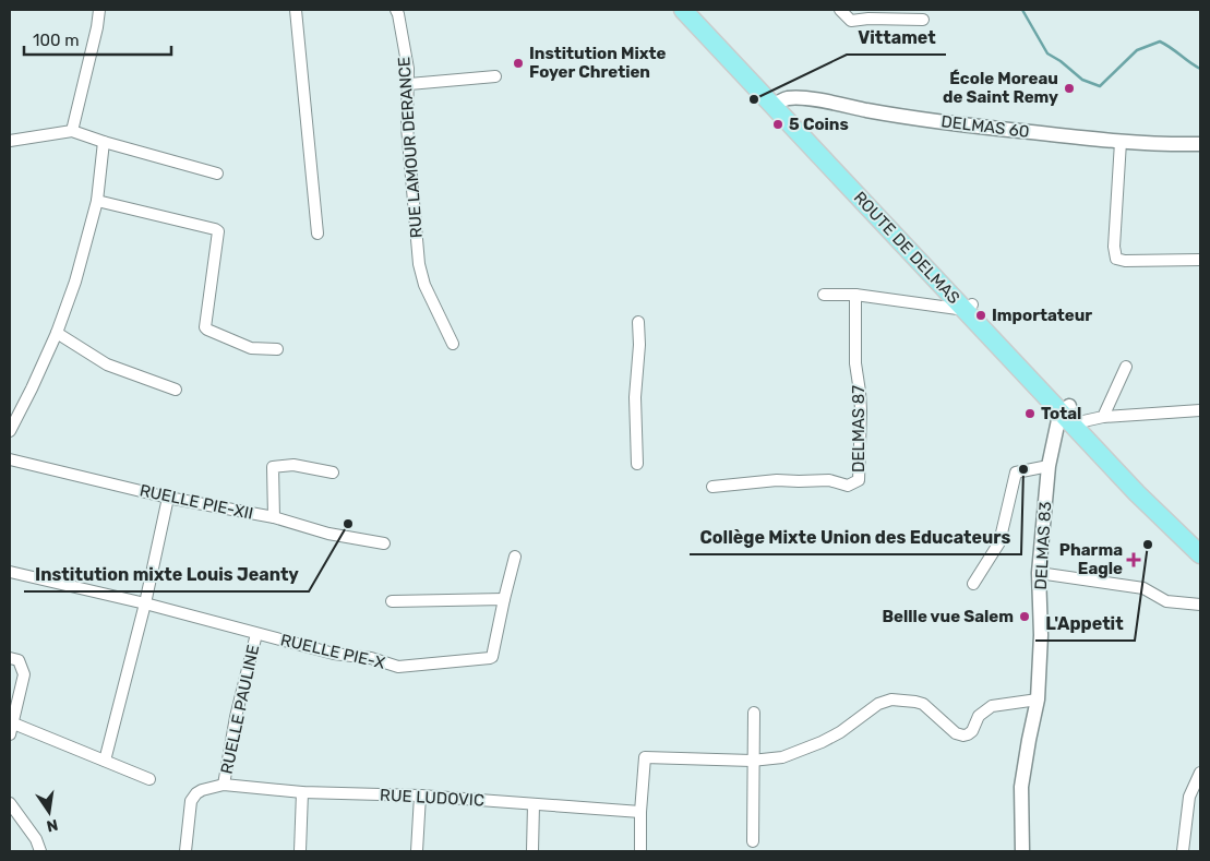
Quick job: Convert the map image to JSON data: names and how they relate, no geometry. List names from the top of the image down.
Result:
{
  "streets": {
    "main road": ["ROUTE DE DELMAS"],
    "street": [
      "DELMAS 60",
      "RUE LAMOUR DERANCE",
      "DELMAS 87",
      "RUELLE PIE-XII",
      "DELMAS 83",
      "RUELLE PIE-X",
      "RUELLE PAULINE",
      "RUE LUDOVIC"
    ]
  },
  "crossings": [
    ["DELMAS 60", "ROUTE DE DELMAS"],
    ["ROUTE DE DELMAS", "DELMAS 83"],
    ["RUELLE PIE-X", "RUELLE PAULINE"],
    ["RUELLE PAULINE", "RUE LUDOVIC"]
  ],
  "places": {
    "other": [
      "Institution Mixte Foyer Chretien",
      "École Moreau de Saint Remy",
      "Vittamet",
      "5 Coins",
      "Importateur",
      "Total",
      "Collège Mixte Union des Educateurs",
      "Institution mixte Louis Jeanty",
      "L'Appetit",
      "Bellle vue Salem"
    ],
    "health": ["Pharma Eagle"]
  },
  "scale_bar": "100 m",
  "north": "bottom"
}
